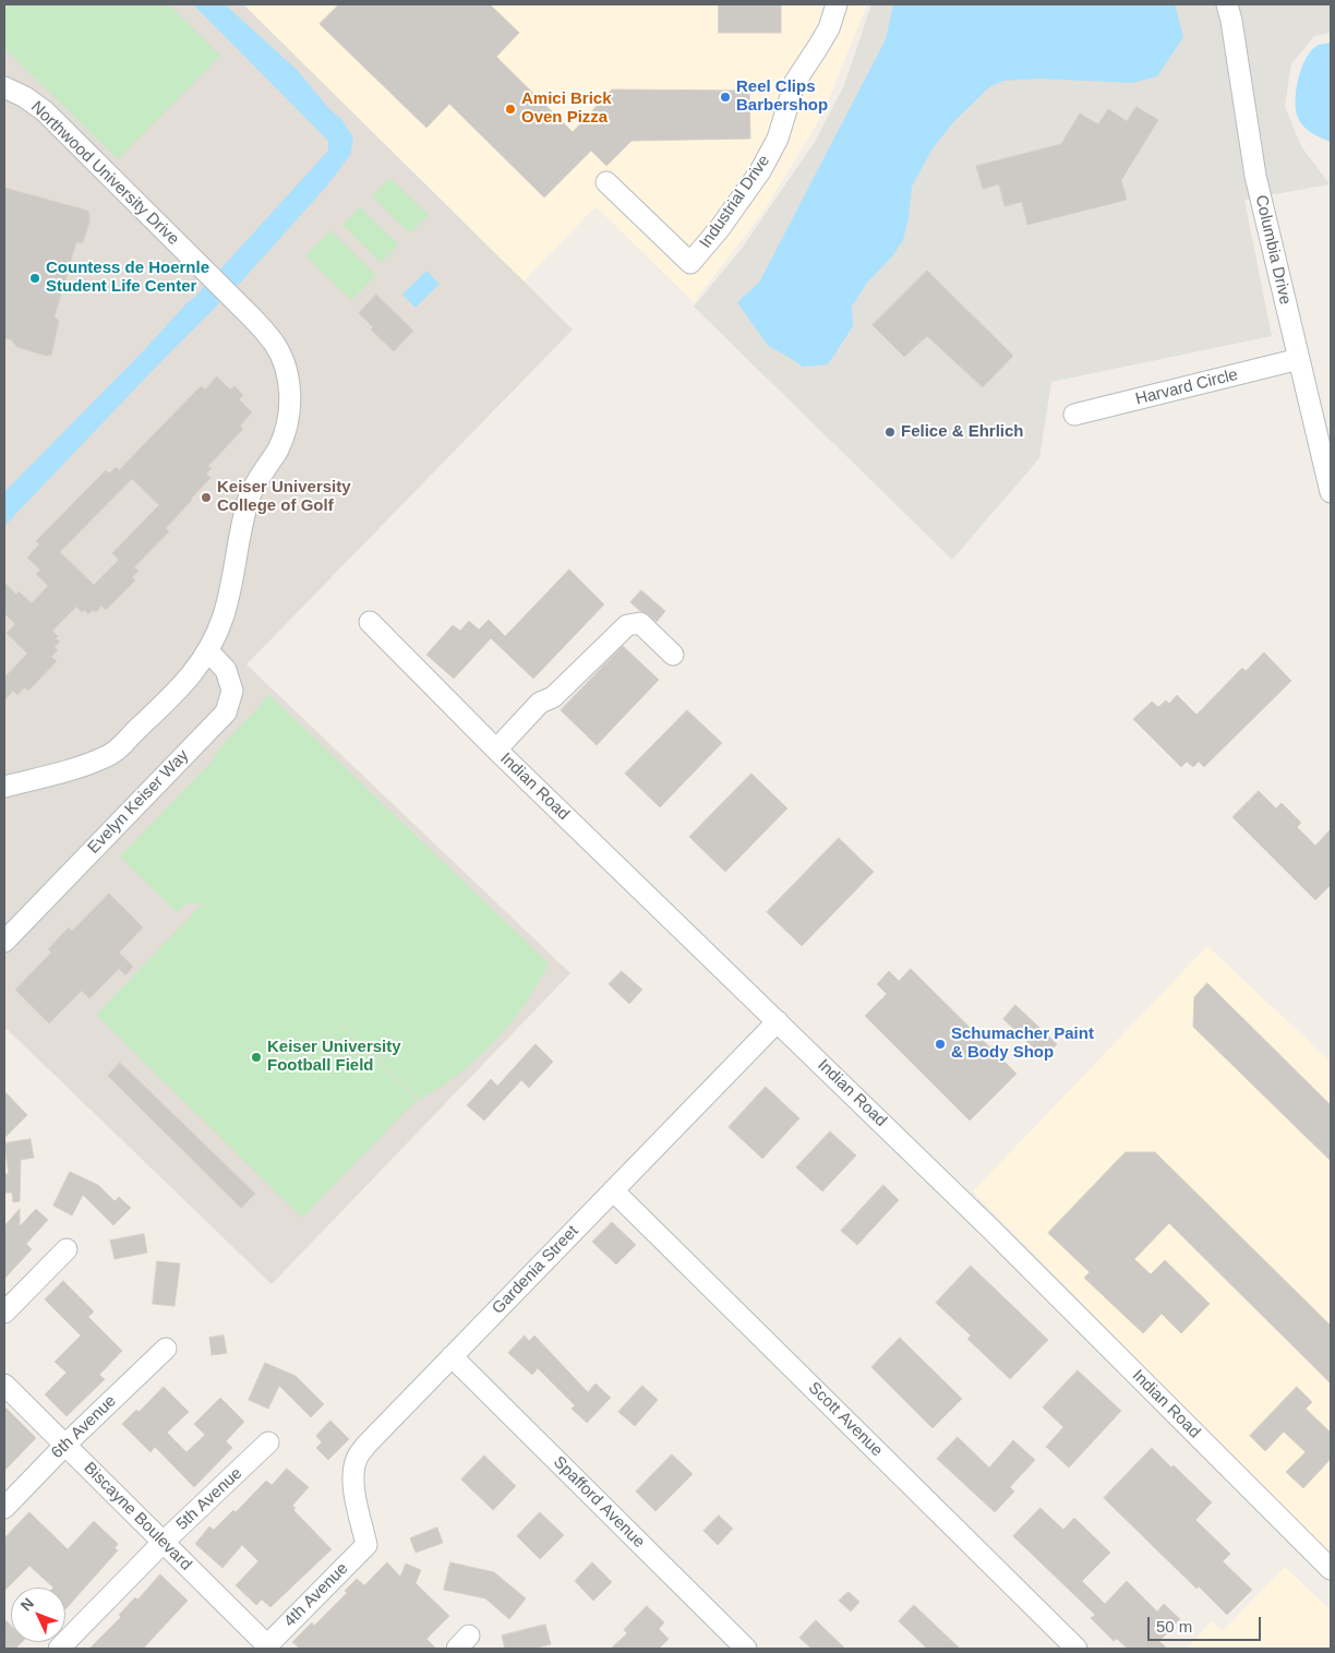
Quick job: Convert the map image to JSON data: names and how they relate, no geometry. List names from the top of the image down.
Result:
{
  "streets": {
    "street": [
      "Northwood University Drive",
      "Industrial Drive",
      "Columbia Drive",
      "Harvard Circle",
      "Indian Road",
      "Evelyn Keiser Way",
      "Gardenia Street",
      "Scott Avenue",
      "6th Avenue",
      "5th Avenue",
      "Spafford Avenue",
      "Biscayne Boulevard",
      "4th Avenue"
    ]
  },
  "crossings": [
    ["Northwood University Drive", "Evelyn Keiser Way"],
    ["Columbia Drive", "Harvard Circle"],
    ["Indian Road", "Gardenia Street"],
    ["Gardenia Street", "Scott Avenue"],
    ["Gardenia Street", "Spafford Avenue"],
    ["Gardenia Street", "4th Avenue"],
    ["6th Avenue", "Biscayne Boulevard"],
    ["5th Avenue", "Biscayne Boulevard"],
    ["Biscayne Boulevard", "4th Avenue"]
  ],
  "places": [
    "Reel Clips Barbershop",
    "Amici Brick Oven Pizza",
    "Countess de Hoernle Student Life Center",
    "Felice & Ehrlich",
    "Keiser University College of Golf",
    "Schumacher Paint & Body Shop",
    "Keiser University Football Field"
  ],
  "scale_bar": "50 m",
  "north": "top left"
}
